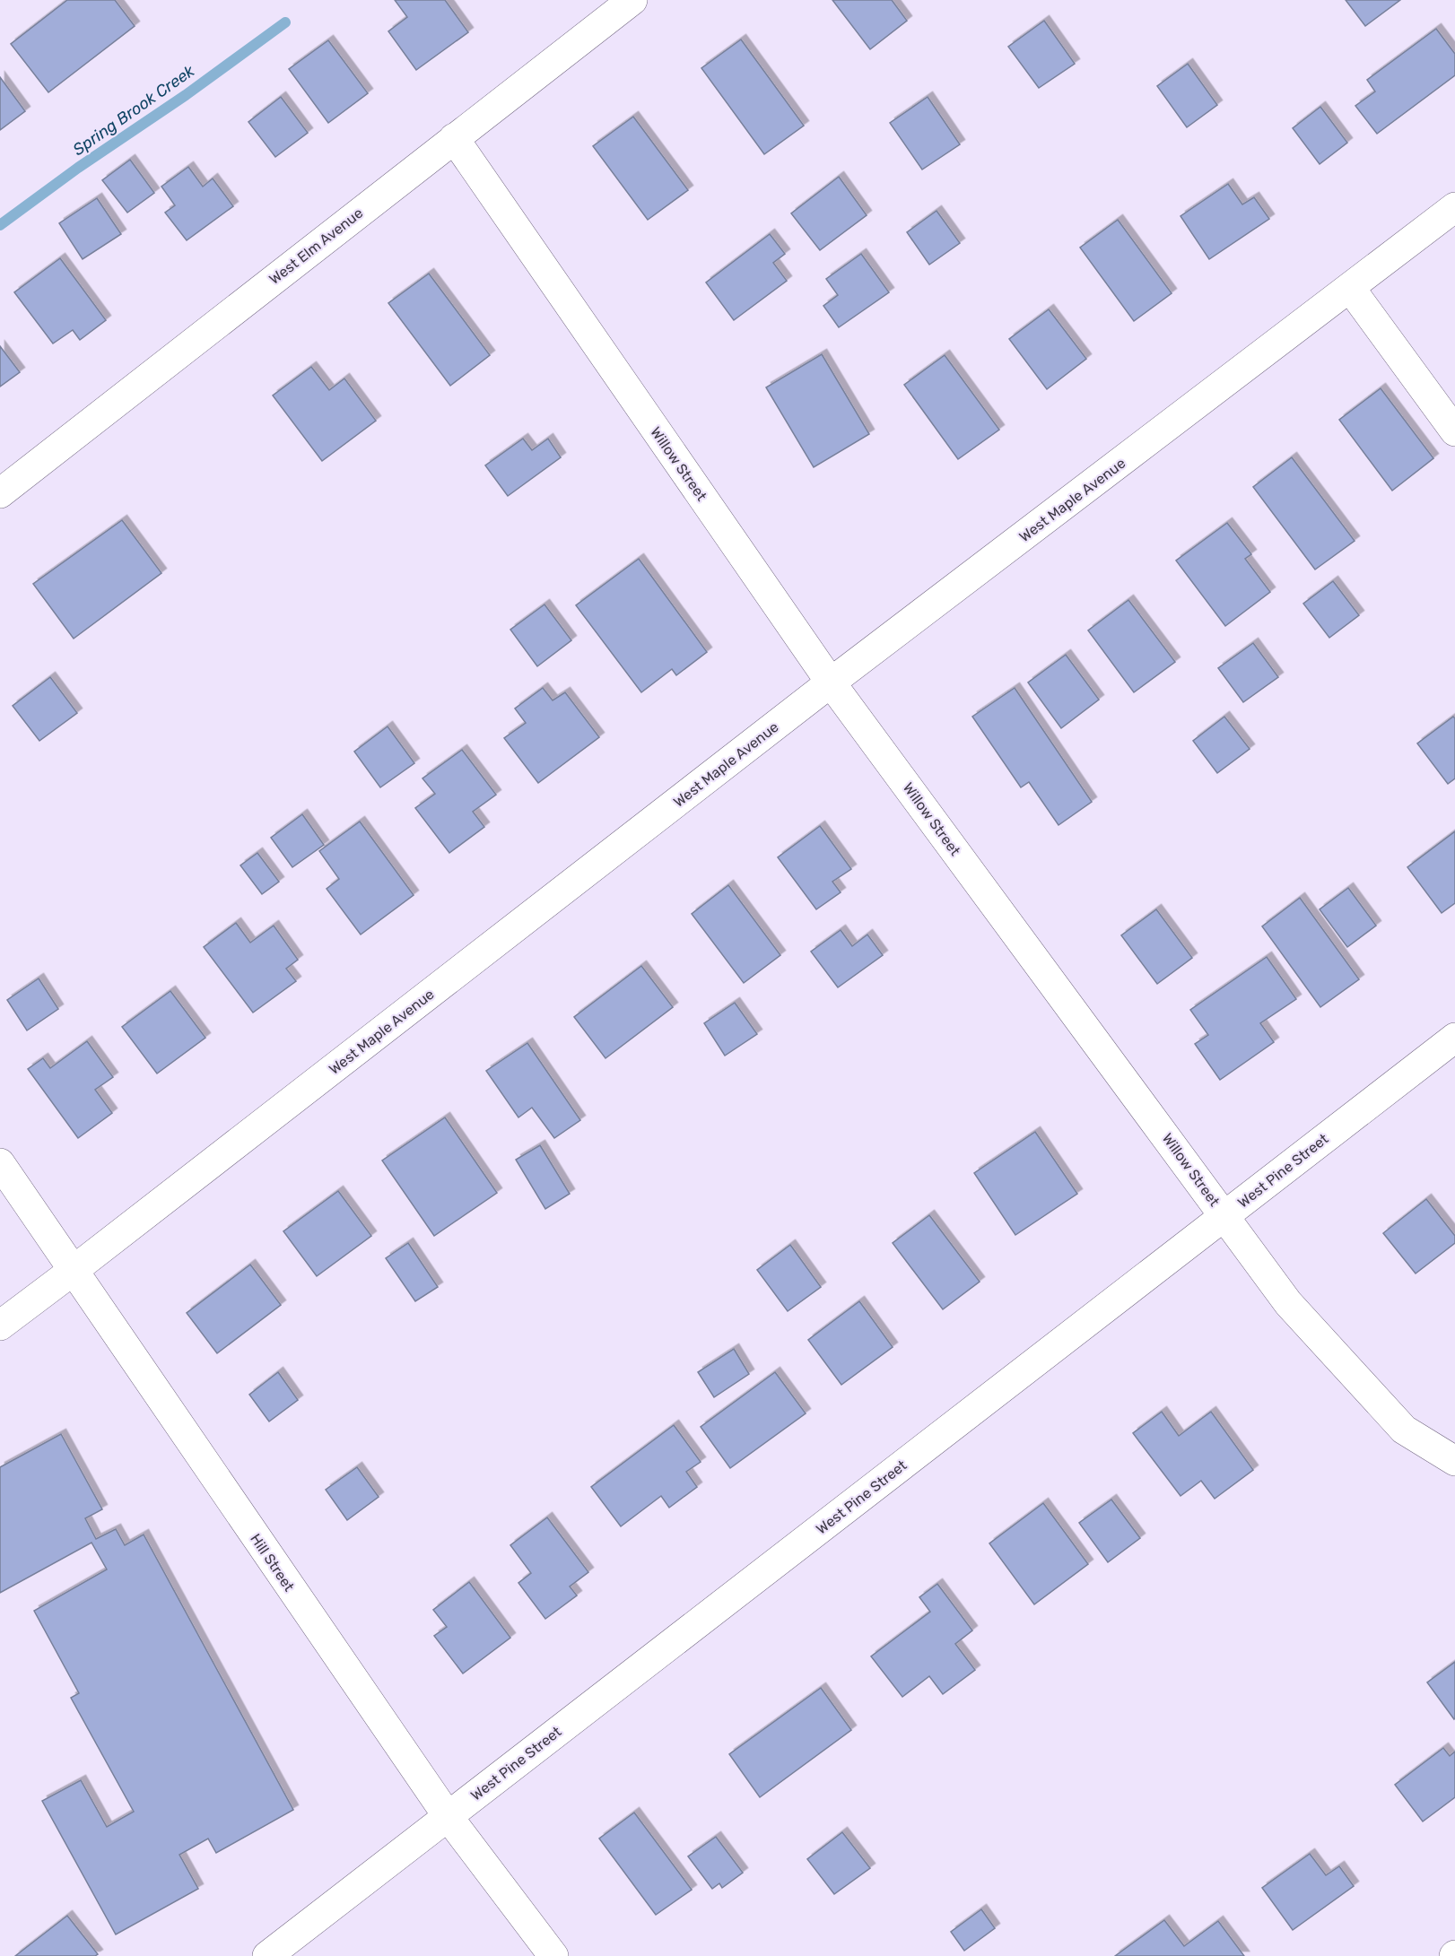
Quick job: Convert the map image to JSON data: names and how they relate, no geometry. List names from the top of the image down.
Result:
{
  "streets": {
    "street": [
      "West Elm Avenue",
      "Willow Street",
      "West Maple Avenue",
      "West Pine Street",
      "Hill Street"
    ]
  },
  "crossings": [
    ["West Elm Avenue", "Willow Street"],
    ["Willow Street", "West Maple Avenue"],
    ["Willow Street", "West Pine Street"],
    ["West Maple Avenue", "Hill Street"],
    ["West Pine Street", "Hill Street"]
  ],
  "water": ["Spring Brook Creek"]
}
